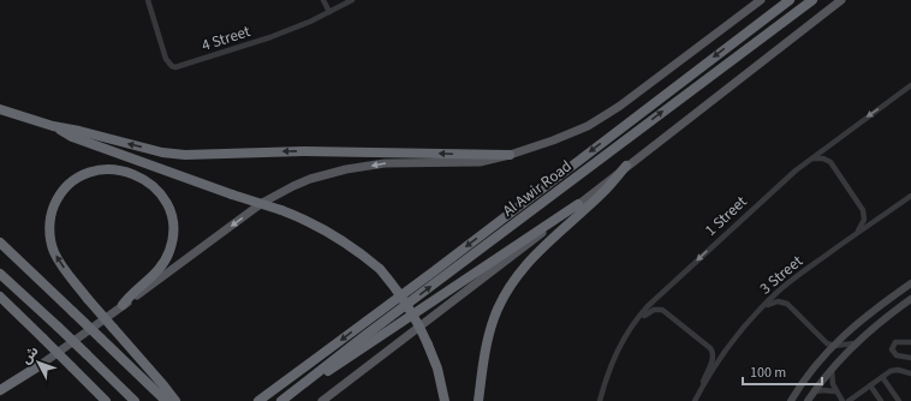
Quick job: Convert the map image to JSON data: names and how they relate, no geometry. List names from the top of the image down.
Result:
{
  "streets": {
    "highway": ["Al Awir Road"],
    "street": ["4 Street", "1 Street", "3 Street"]
  },
  "one_way": ["1 Street"],
  "scale_bar": "100 m",
  "north": "top left"
}
